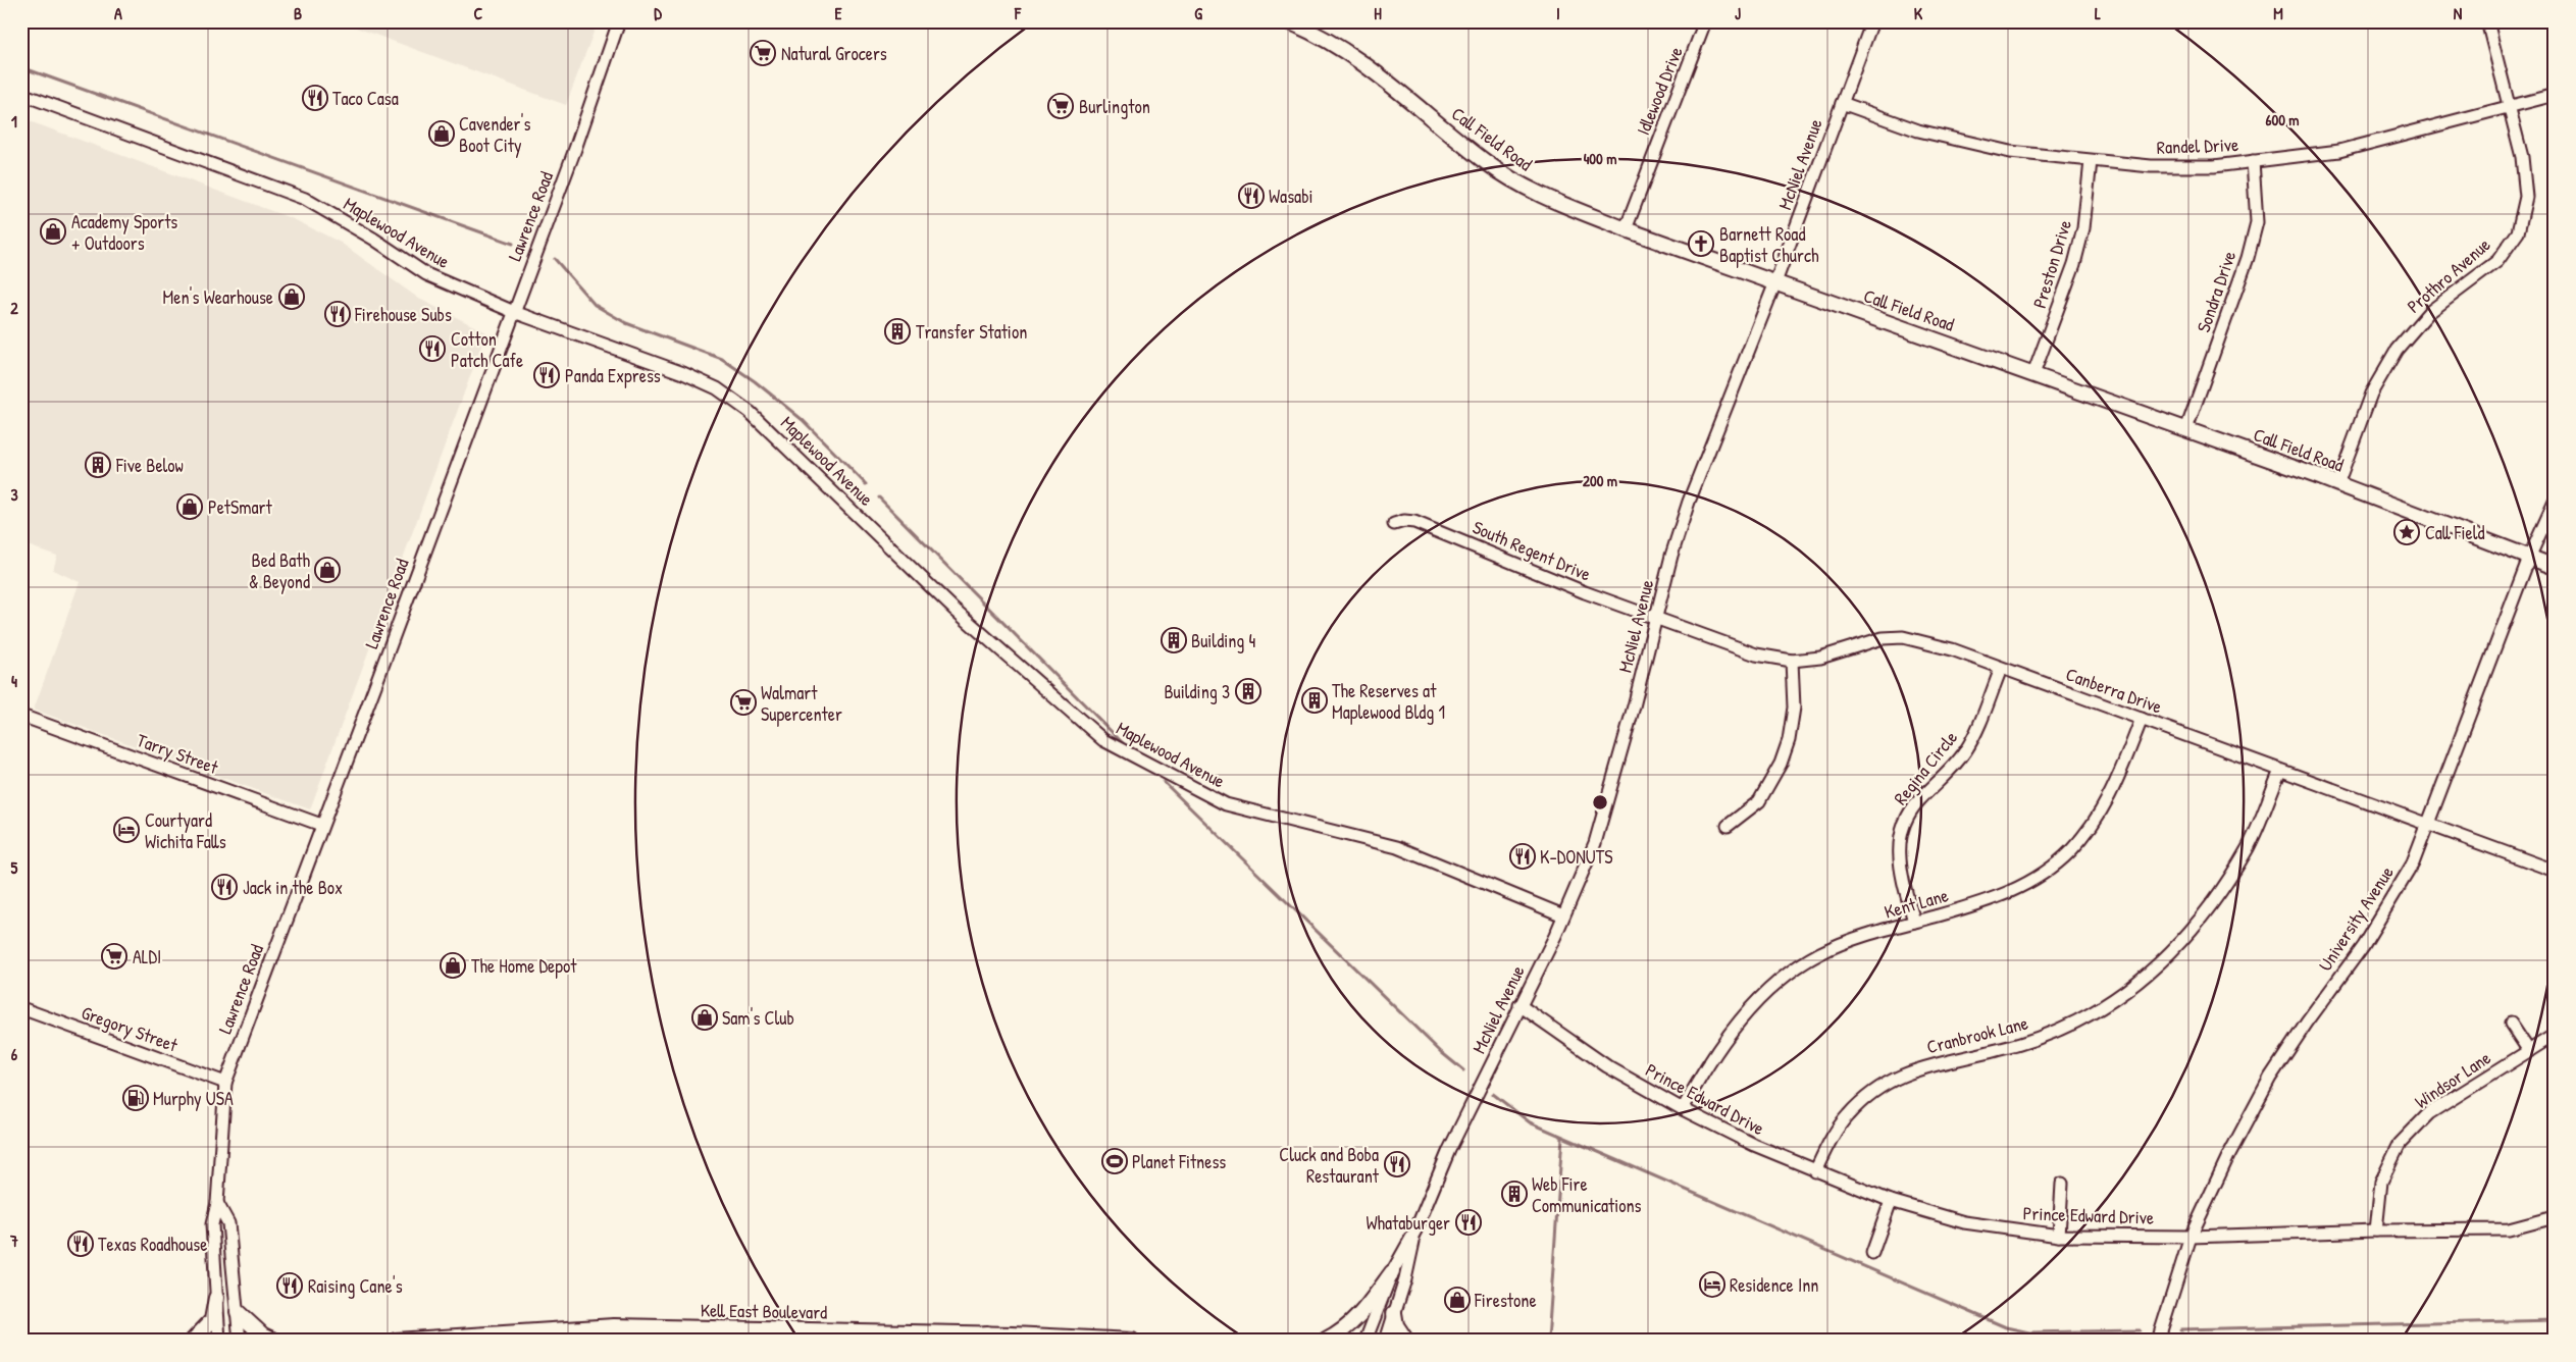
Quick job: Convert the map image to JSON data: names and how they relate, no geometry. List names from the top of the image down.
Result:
{
  "streets": {
    "main road": ["Call Field Road", "Kell East Boulevard"],
    "street": [
      "Idlewood Drive",
      "Randel Drive",
      "McNiel Avenue",
      "Lawrence Road",
      "Maplewood Avenue",
      "Preston Drive",
      "Prothro Avenue",
      "Sondra Drive",
      "South Regent Drive",
      "Canberra Drive",
      "Tarry Street",
      "Regina Circle",
      "Kent Lane",
      "University Avenue",
      "Gregory Street",
      "Cranbrook Lane",
      "Windsor Lane",
      "Prince Edward Drive"
    ]
  },
  "crossings": [
    ["Idlewood Drive", "Call Field Road"],
    ["Call Field Road", "McNiel Avenue"],
    ["Call Field Road", "Preston Drive"],
    ["Call Field Road", "Prothro Avenue"],
    ["Call Field Road", "Sondra Drive"],
    ["Call Field Road", "University Avenue"],
    ["Randel Drive", "McNiel Avenue"],
    ["Randel Drive", "Preston Drive"],
    ["Randel Drive", "Prothro Avenue"],
    ["Randel Drive", "Sondra Drive"],
    ["McNiel Avenue", "Maplewood Avenue"],
    ["McNiel Avenue", "South Regent Drive"],
    ["McNiel Avenue", "Canberra Drive"],
    ["McNiel Avenue", "Prince Edward Drive"],
    ["Lawrence Road", "Maplewood Avenue"],
    ["Lawrence Road", "Tarry Street"],
    ["Lawrence Road", "Gregory Street"],
    ["South Regent Drive", "Canberra Drive"],
    ["Canberra Drive", "Regina Circle"],
    ["Canberra Drive", "Kent Lane"],
    ["Canberra Drive", "University Avenue"],
    ["Canberra Drive", "Cranbrook Lane"],
    ["Regina Circle", "Kent Lane"],
    ["Kent Lane", "Prince Edward Drive"],
    ["University Avenue", "Prince Edward Drive"],
    ["Cranbrook Lane", "Prince Edward Drive"],
    ["Windsor Lane", "Prince Edward Drive"]
  ],
  "places": {
    "supermarket": [
      "Natural Grocers",
      "Burlington",
      "Walmart Supercenter",
      "ALDI"
    ],
    "restaurant": [
      "Taco Casa",
      "Wasabi",
      "Firehouse Subs",
      "Cotton Patch Cafe",
      "Panda Express",
      "K-DONUTS",
      "Jack in the Box",
      "Cluck and Boba Restaurant",
      "Whataburger",
      "Texas Roadhouse",
      "Raising Cane's"
    ],
    "shop": [
      "Cavender's Boot City",
      "Academy Sports + Outdoors",
      "Men's Wearhouse",
      "PetSmart",
      "Bed Bath & Beyond",
      "The Home Depot",
      "Sam's Club",
      "Firestone"
    ],
    "church": ["Barnett Road Baptist Church"],
    "building": [
      "Transfer Station",
      "Five Below",
      "Building 4",
      "Building 3",
      "The Reserves at Maplewood Bldg 1",
      "Web Fire Communications"
    ],
    "place": ["Call Field"],
    "hotel": ["Courtyard Wichita Falls", "Residence Inn"],
    "fuel station": ["Murphy USA"],
    "sports": ["Planet Fitness"]
  },
  "grid": {
    "columns": [
      "A",
      "B",
      "C",
      "D",
      "E",
      "F",
      "G",
      "H",
      "I",
      "J",
      "K",
      "L",
      "M",
      "N"
    ],
    "rows": [
      "1",
      "2",
      "3",
      "4",
      "5",
      "6",
      "7"
    ]
  },
  "rings": ["600 m", "400 m", "200 m"]
}
